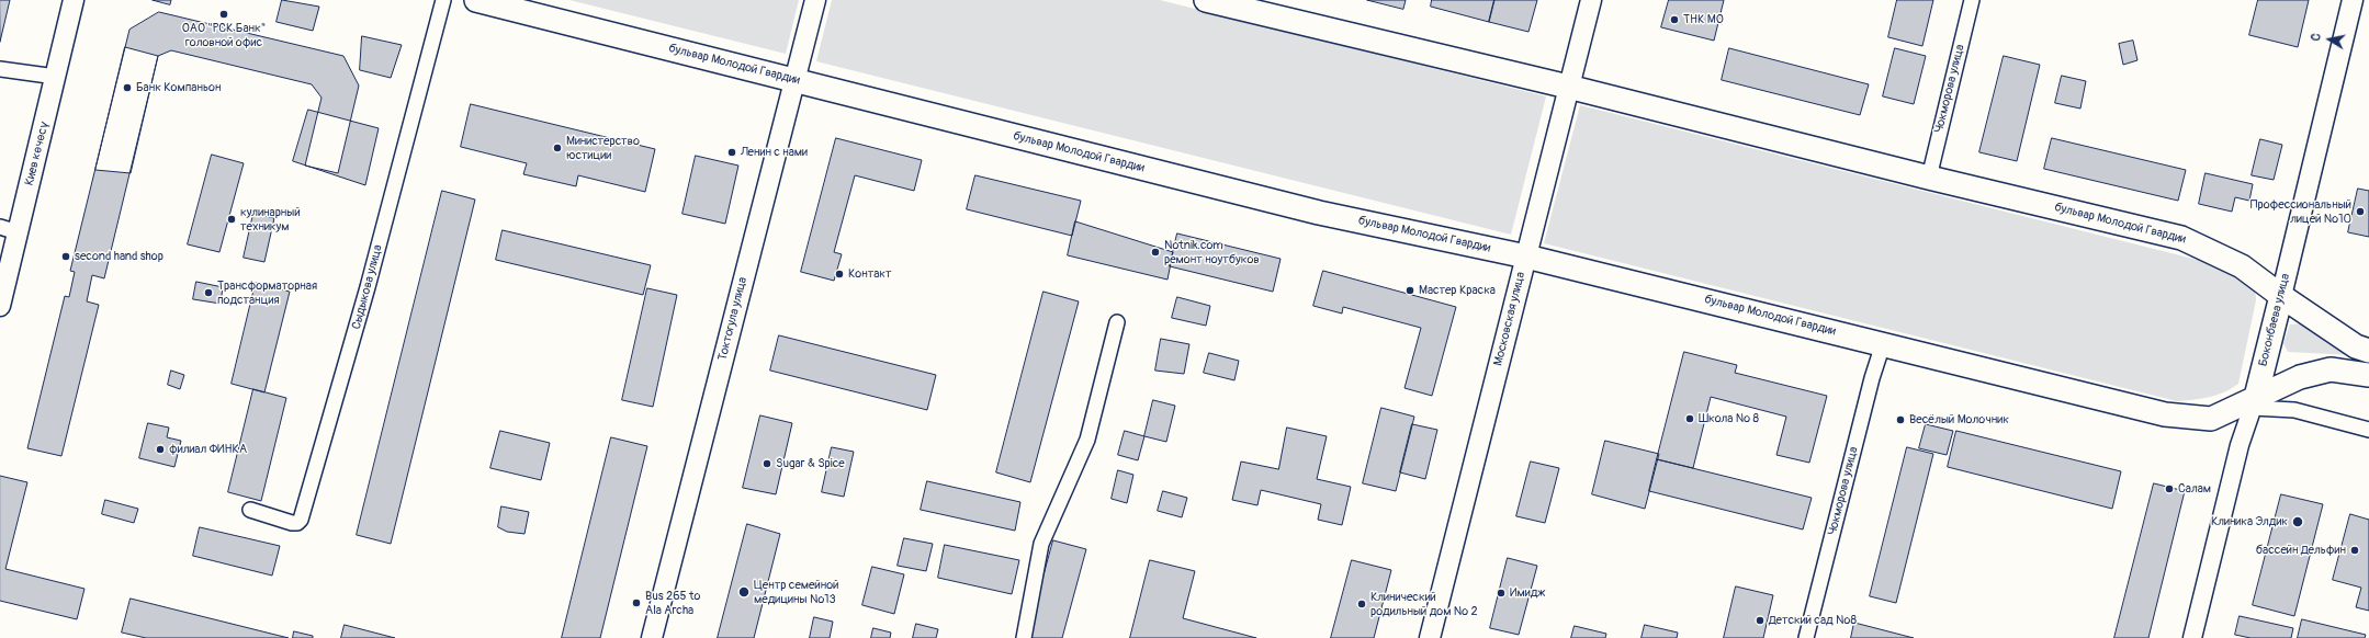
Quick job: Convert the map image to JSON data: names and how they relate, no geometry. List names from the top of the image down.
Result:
{
  "streets": {
    "main road": [
      "бульвар Молодой Гвардии",
      "Киев көчөсү",
      "Токтогула улица",
      "Московская улица",
      "Боконбаева улица"
    ],
    "street": ["Чокморова улица", "Сыдыкова улица"]
  },
  "crossings": [
    ["бульвар Молодой Гвардии", "Чокморова улица"],
    ["бульвар Молодой Гвардии", "Токтогула улица"],
    ["бульвар Молодой Гвардии", "Московская улица"],
    ["бульвар Молодой Гвардии", "Боконбаева улица"]
  ],
  "places": [
    "ОАО \"РСК Банк\" головной офис",
    "ТНК МО",
    "Банк Компаньон",
    "Министерство юстиции",
    "Ленин с нами",
    "Профессиональный лицей №10",
    "кулинарный техникум",
    "Notnik.com ремонт ноутбуков",
    "second hand shop",
    "Контакт",
    "Мастер Краска",
    "Трансформаторная подстанция",
    "Школа № 8",
    "Весёлый Молочник",
    "филиал ФИНКА",
    "Sugar & Spice",
    "Салам",
    "Клиника Элдик",
    "бассейн Дельфин",
    "Центр семейной медицины №13",
    "Имидж",
    "Bus 265 to Ala Archa",
    "Клинический родильный дом № 2",
    "Детский сад №8"
  ],
  "north": "left"
}
